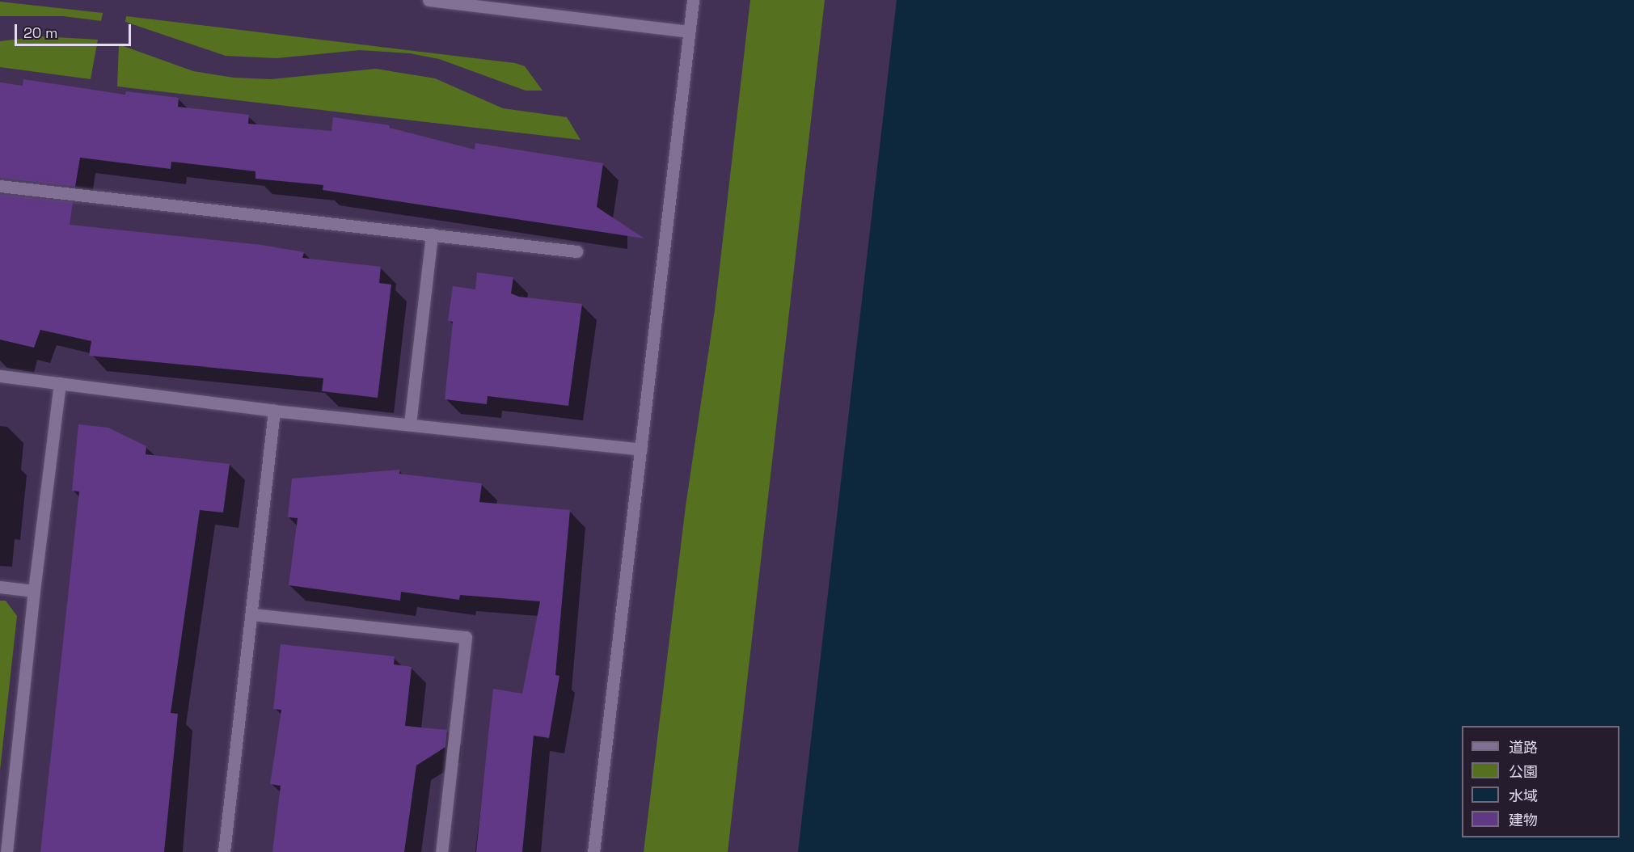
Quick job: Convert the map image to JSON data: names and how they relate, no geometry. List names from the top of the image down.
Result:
{
  "legend": [
    "道路",
    "公園",
    "水域",
    "建物"
  ],
  "scale_bar": "20 m"
}
